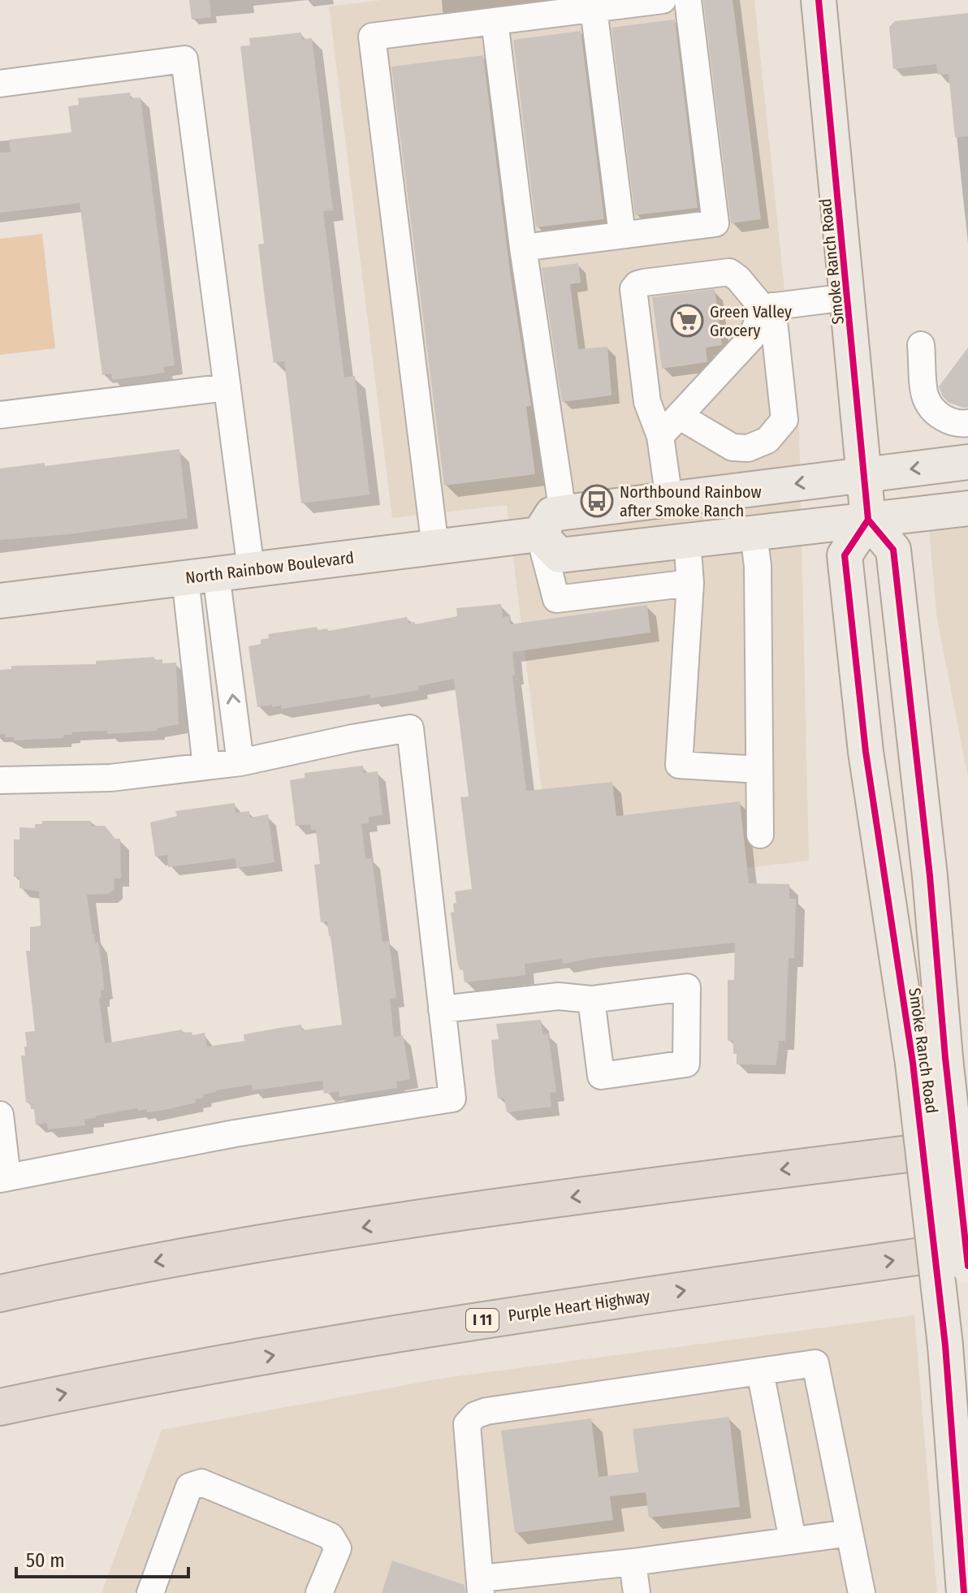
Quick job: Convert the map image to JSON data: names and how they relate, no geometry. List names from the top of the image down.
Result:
{
  "streets": {
    "highway": ["Purple Heart Highway", "I 11"],
    "main road": ["Smoke Ranch Road", "North Rainbow Boulevard"]
  },
  "crossings": [
    ["Smoke Ranch Road", "North Rainbow Boulevard"]
  ],
  "places": {
    "supermarket": ["Green Valley Grocery"],
    "bus stop": ["Northbound Rainbow after Smoke Ranch"]
  },
  "scale_bar": "50 m"
}
